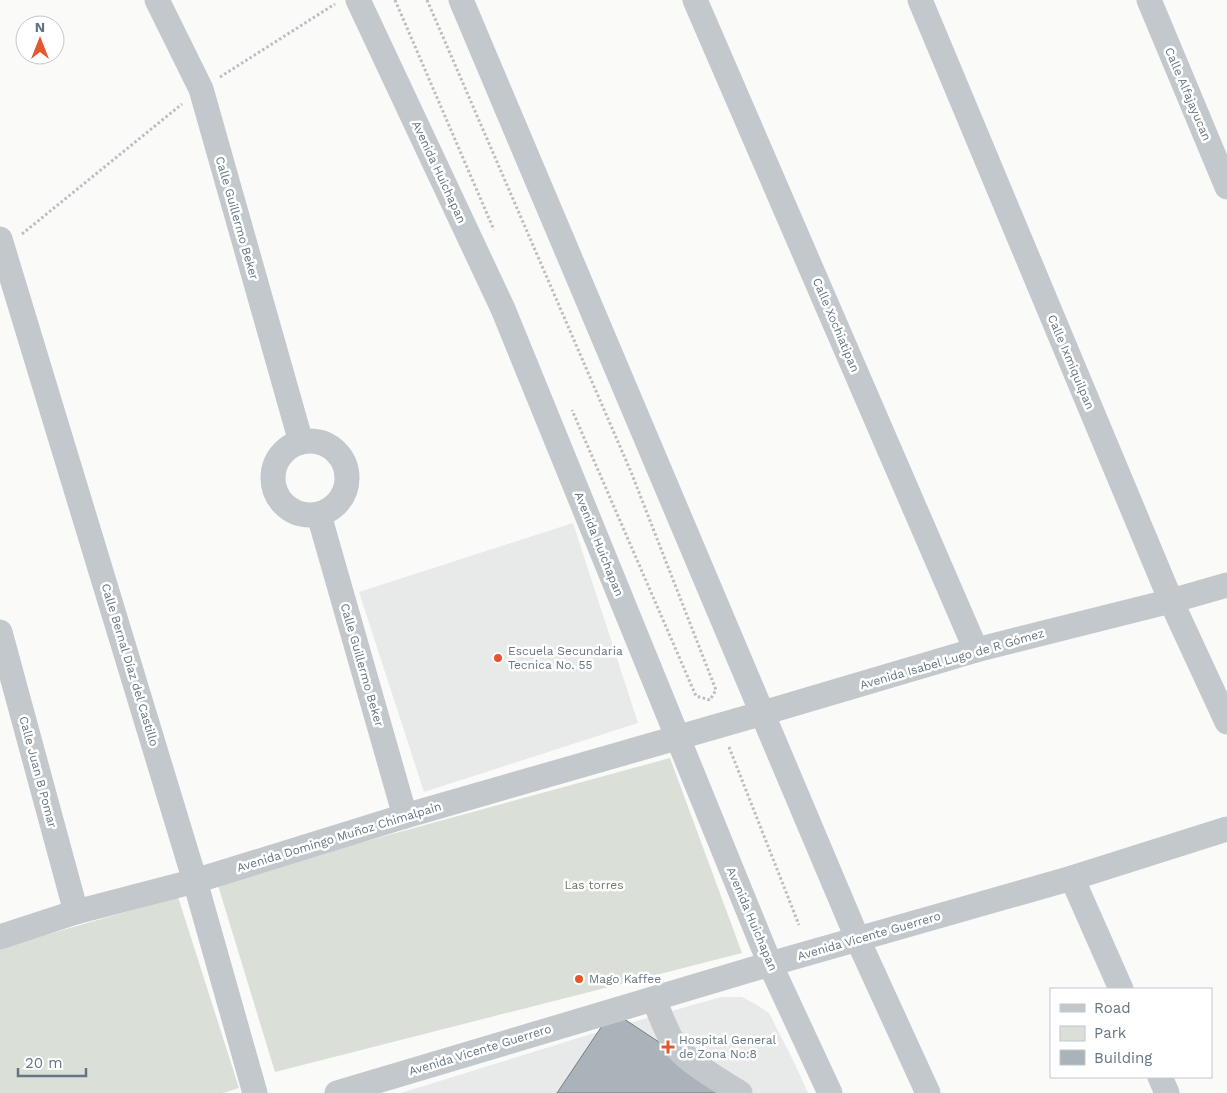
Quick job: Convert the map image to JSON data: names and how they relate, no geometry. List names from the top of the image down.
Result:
{
  "streets": {
    "street": [
      "Calle Alfajayucan",
      "Avenida Huichapan",
      "Calle Guillermo Beker",
      "Calle Xochiatipan",
      "Calle Ixmiquilpan",
      "Avenida Isabel Lugo de R Gómez",
      "Calle Bernal Díaz del Castillo",
      "Calle Juan B Pomar",
      "Avenida Domingo Muñoz Chimalpain",
      "Avenida Vicente Guerrero"
    ]
  },
  "crossings": [
    ["Avenida Huichapan", "Avenida Isabel Lugo de R Gómez"],
    ["Avenida Huichapan", "Avenida Domingo Muñoz Chimalpain"],
    ["Avenida Huichapan", "Avenida Vicente Guerrero"],
    ["Calle Guillermo Beker", "Avenida Domingo Muñoz Chimalpain"],
    ["Calle Xochiatipan", "Avenida Isabel Lugo de R Gómez"],
    ["Calle Ixmiquilpan", "Avenida Isabel Lugo de R Gómez"],
    ["Avenida Isabel Lugo de R Gómez", "Avenida Domingo Muñoz Chimalpain"],
    ["Calle Bernal Díaz del Castillo", "Avenida Domingo Muñoz Chimalpain"],
    ["Calle Juan B Pomar", "Avenida Domingo Muñoz Chimalpain"]
  ],
  "parks": ["Las torres"],
  "places": {
    "other": ["Escuela Secundaria Tecnica No. 55", "Mago Kaffee"],
    "health": ["Hospital General de Zona No:8"]
  },
  "legend": ["Road", "Park", "Building"],
  "scale_bar": "20 m",
  "north": "top"
}
